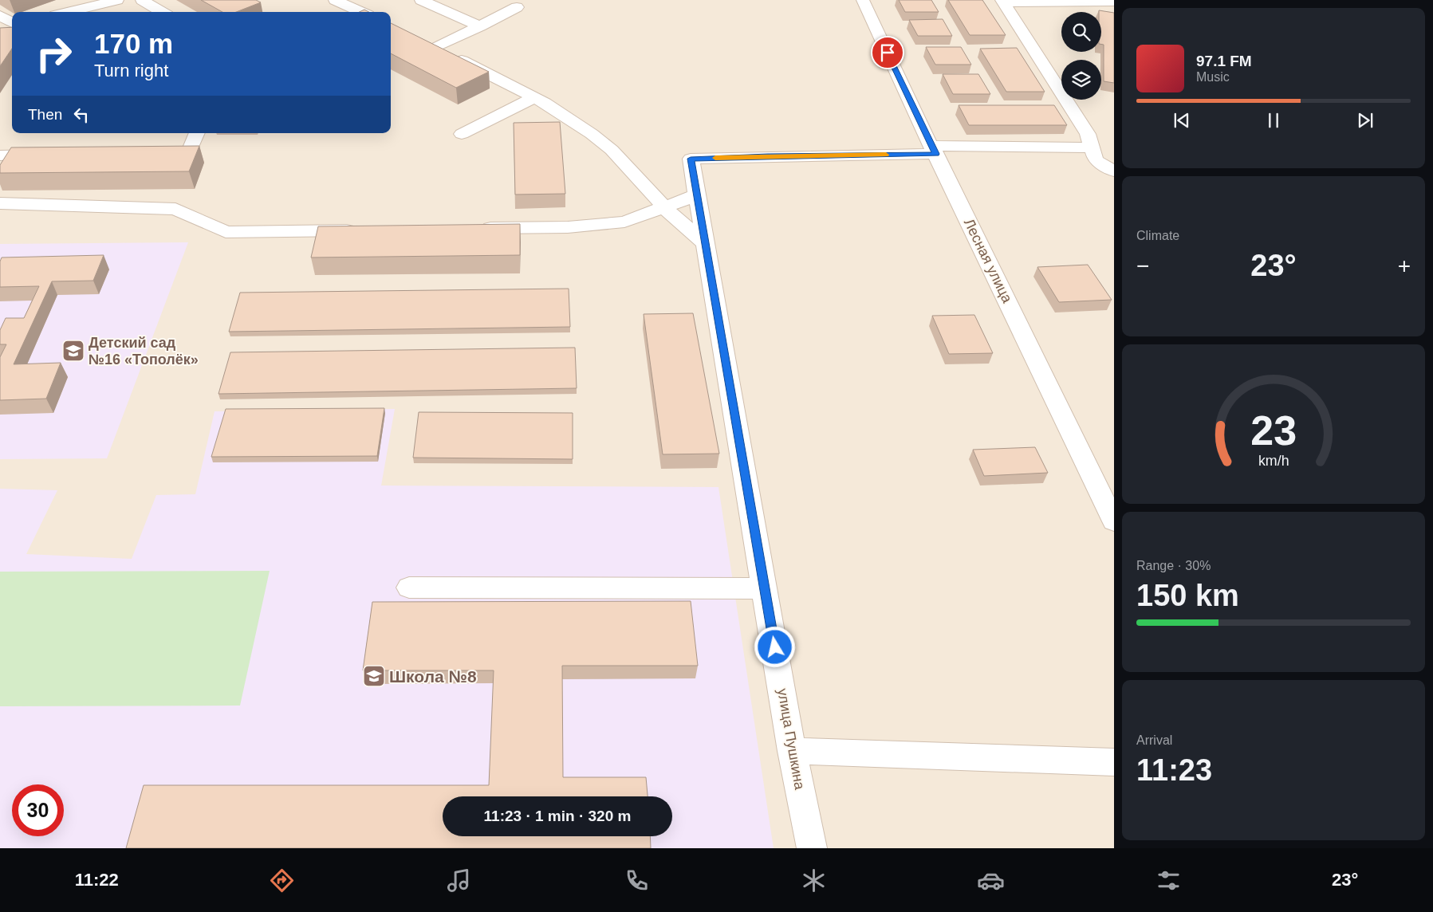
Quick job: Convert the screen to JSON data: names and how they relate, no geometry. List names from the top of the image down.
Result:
{
  "streets": {
    "street": ["Лесная улица", "улица Пушкина"]
  },
  "crossings": [
    ["Лесная улица", "улица Пушкина"]
  ],
  "places": {
    "school or university": ["Детский сад №16 «Тополёк»", "Школа №8"]
  },
  "page": {
    "turn": ["170 m", "Turn right"],
    "song": ["97.1 FM", "Music"],
    "then": "Then",
    "tile": [
      "Climate",
      ["Range · 30%", "150 km"],
      ["Arrival", "11:23"]
    ],
    "heat": ["−", "23°", "+"],
    "limit": "30",
    "trip": "11:23 · 1 min · 320 m",
    "tabs": ["11:22", "23°"],
    "gauge": ["23", "km/h"]
  }
}
